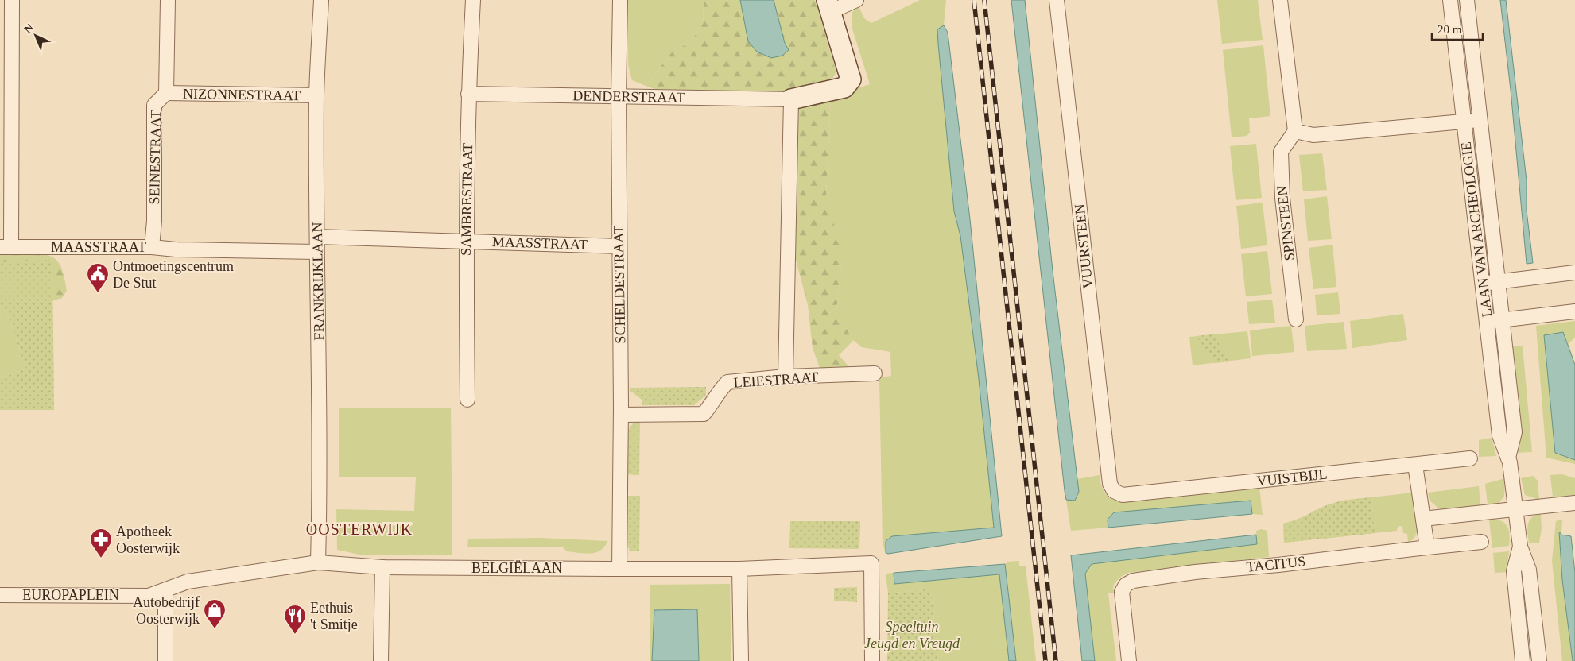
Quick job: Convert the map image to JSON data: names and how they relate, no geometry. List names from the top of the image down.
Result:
{
  "streets": {
    "street": [
      "NIZONNESTRAAT",
      "DENDERSTRAAT",
      "SEINESTRAAT",
      "SAMBRESTRAAT",
      "SPINSTEEN",
      "LAAN VAN ARCHEOLOGIE",
      "MAASSTRAAT",
      "VUURSTEEN",
      "FRANKRIJKLAAN",
      "SCHELDESTRAAT",
      "LEIESTRAAT",
      "VUISTBIJL",
      "TACITUS",
      "BELGIËLAAN",
      "EUROPAPLEIN"
    ]
  },
  "crossings": [
    ["NIZONNESTRAAT", "SEINESTRAAT"],
    ["NIZONNESTRAAT", "FRANKRIJKLAAN"],
    ["DENDERSTRAAT", "SAMBRESTRAAT"],
    ["DENDERSTRAAT", "SCHELDESTRAAT"],
    ["SEINESTRAAT", "MAASSTRAAT"],
    ["SAMBRESTRAAT", "MAASSTRAAT"],
    ["MAASSTRAAT", "FRANKRIJKLAAN"],
    ["MAASSTRAAT", "SCHELDESTRAAT"],
    ["VUURSTEEN", "VUISTBIJL"],
    ["FRANKRIJKLAAN", "BELGIËLAAN"],
    ["SCHELDESTRAAT", "LEIESTRAAT"],
    ["SCHELDESTRAAT", "BELGIËLAAN"],
    ["BELGIËLAAN", "EUROPAPLEIN"]
  ],
  "districts": ["OOSTERWIJK"],
  "parks": ["Speeltuin Jeugd en Vreugd"],
  "places": {
    "public building": ["Ontmoetingscentrum De Stut"],
    "pharmacy": ["Apotheek Oosterwijk"],
    "shop": ["Autobedrijf Oosterwijk"],
    "restaurant": ["Eethuis 't Smitje"]
  },
  "scale_bar": "20 m",
  "north": "top left"
}
